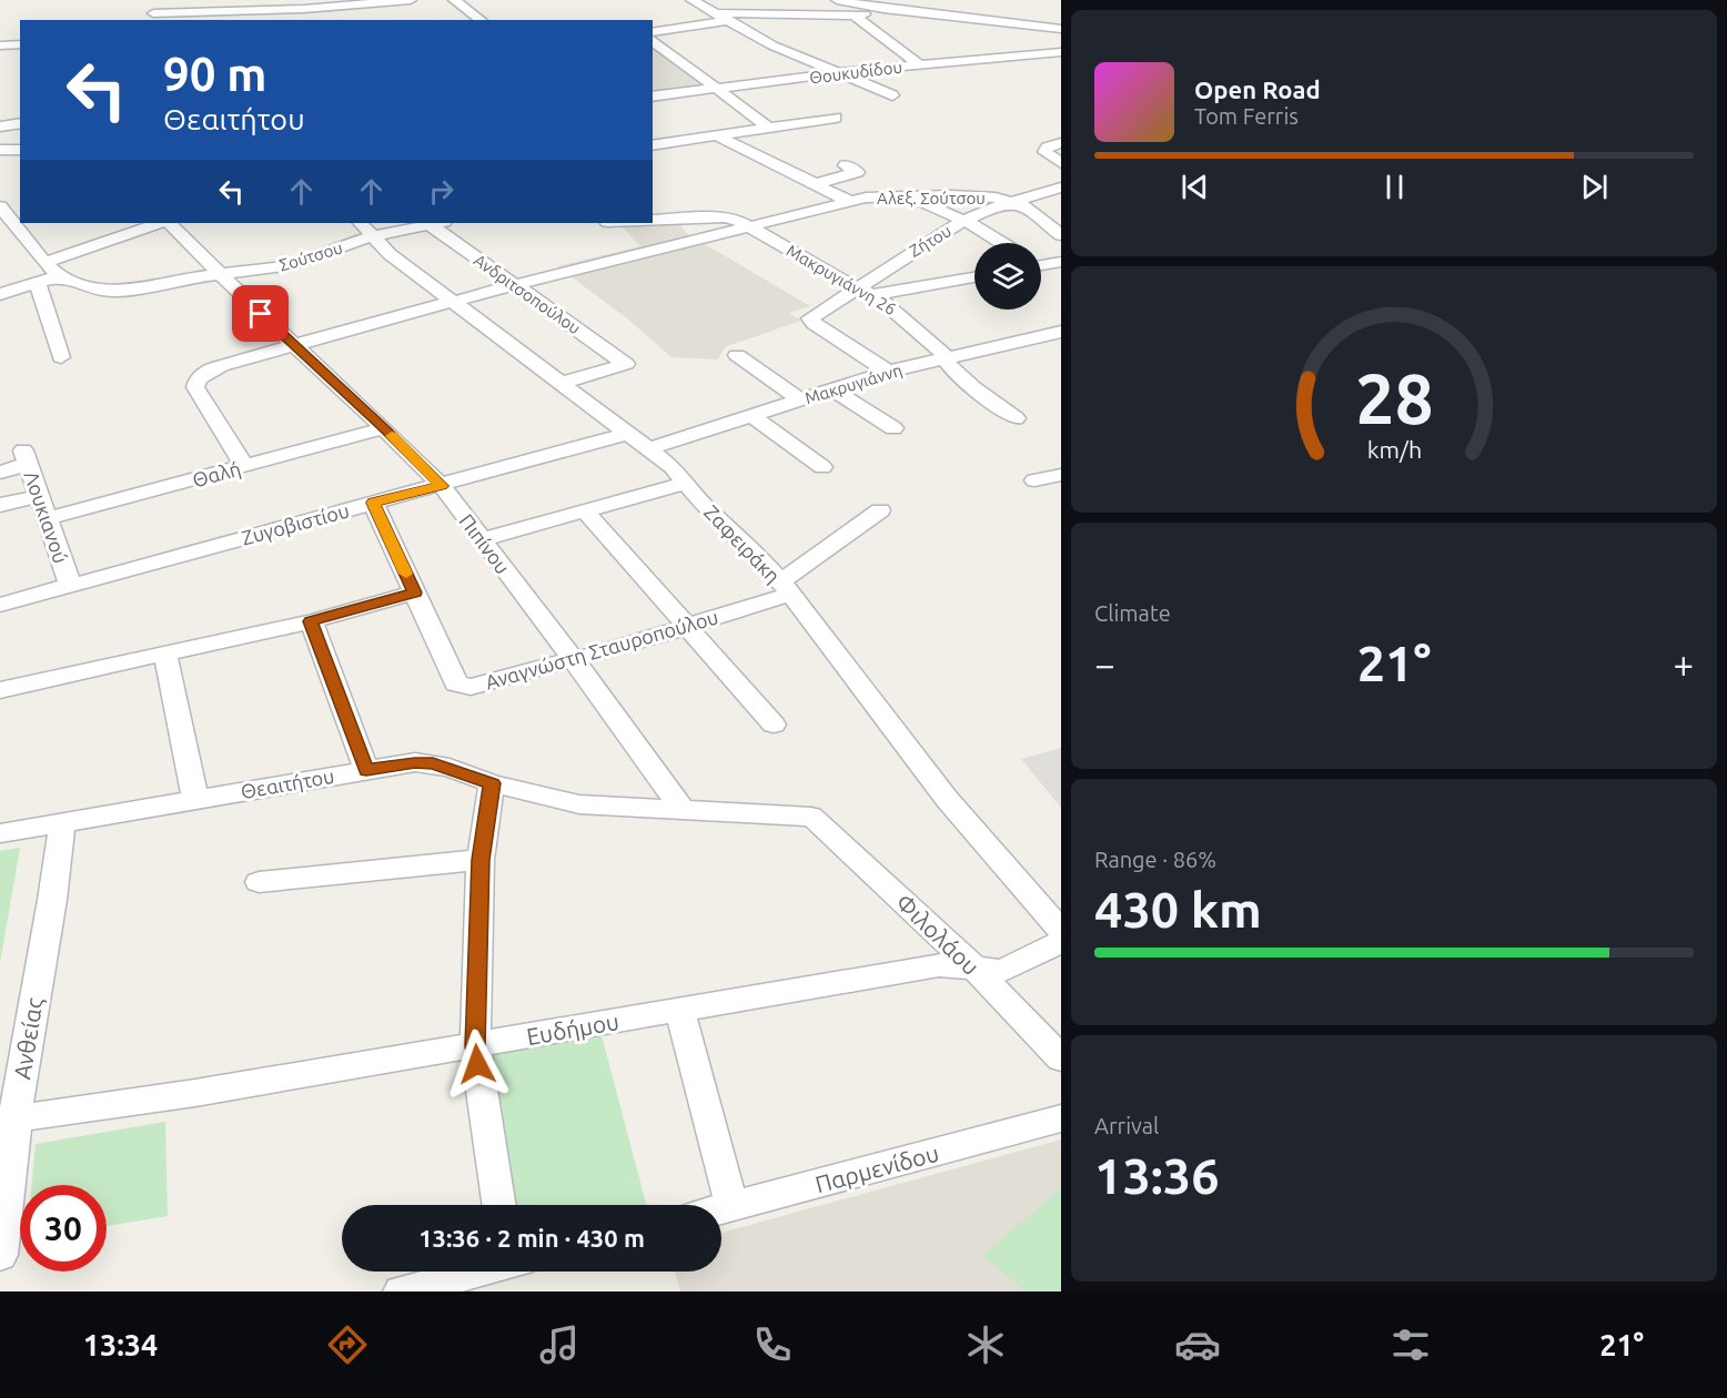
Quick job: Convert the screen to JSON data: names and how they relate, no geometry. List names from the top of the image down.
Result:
{
  "streets": {
    "street": [
      "Θουκυδίδου",
      "Αλεξ. Σούτσου",
      "Ζήτου",
      "Σούτσου",
      "Μακρυγιάννη 26",
      "Ανδριτσοπούλου",
      "Μακρυγιάννη",
      "Θαλή",
      "Λουκιανού",
      "Ζυγοβιστίου",
      "Πιπίνου",
      "Ζαφειράκη",
      "Αναγνώστη Σταυροπούλου",
      "Θεαιτήτου",
      "Φιλολάου",
      "Ευδήμου",
      "Ανθείας",
      "Παρμενίδου"
    ]
  },
  "crossings": [
    ["Αλεξ. Σούτσου", "Ζήτου"],
    ["Αλεξ. Σούτσου", "Μακρυγιάννη 26"],
    ["Αλεξ. Σούτσου", "Ανδριτσοπούλου"],
    ["Αλεξ. Σούτσου", "Θαλή"],
    ["Αλεξ. Σούτσου", "Πιπίνου"],
    ["Αλεξ. Σούτσου", "Ζαφειράκη"],
    ["Ζήτου", "Μακρυγιάννη 26"],
    ["Ζήτου", "Μακρυγιάννη"],
    ["Σούτσου", "Ανδριτσοπούλου"],
    ["Σούτσου", "Πιπίνου"],
    ["Σούτσου", "Ζαφειράκη"],
    ["Μακρυγιάννη 26", "Μακρυγιάννη"],
    ["Ανδριτσοπούλου", "Ζαφειράκη"],
    ["Μακρυγιάννη", "Ζαφειράκη"],
    ["Θαλή", "Λουκιανού"],
    ["Θαλή", "Πιπίνου"],
    ["Λουκιανού", "Ζυγοβιστίου"],
    ["Ζυγοβιστίου", "Πιπίνου"],
    ["Ζυγοβιστίου", "Ζαφειράκη"],
    ["Πιπίνου", "Αναγνώστη Σταυροπούλου"],
    ["Πιπίνου", "Θεαιτήτου"],
    ["Ζαφειράκη", "Αναγνώστη Σταυροπούλου"],
    ["Θεαιτήτου", "Φιλολάου"],
    ["Θεαιτήτου", "Ανθείας"],
    ["Φιλολάου", "Ευδήμου"],
    ["Ευδήμου", "Ανθείας"]
  ],
  "page": {
    "turn": ["90 m", "Θεαιτήτου"],
    "song": ["Open Road", "Tom Ferris"],
    "tile": [
      "Climate",
      ["Range · 86%", "430 km"],
      ["Arrival", "13:36"]
    ],
    "heat": ["−", "21°", "+"],
    "limit": "30",
    "trip": "13:36 · 2 min · 430 m",
    "tabs": ["13:34", "21°"],
    "gauge": ["28", "km/h"]
  }
}
